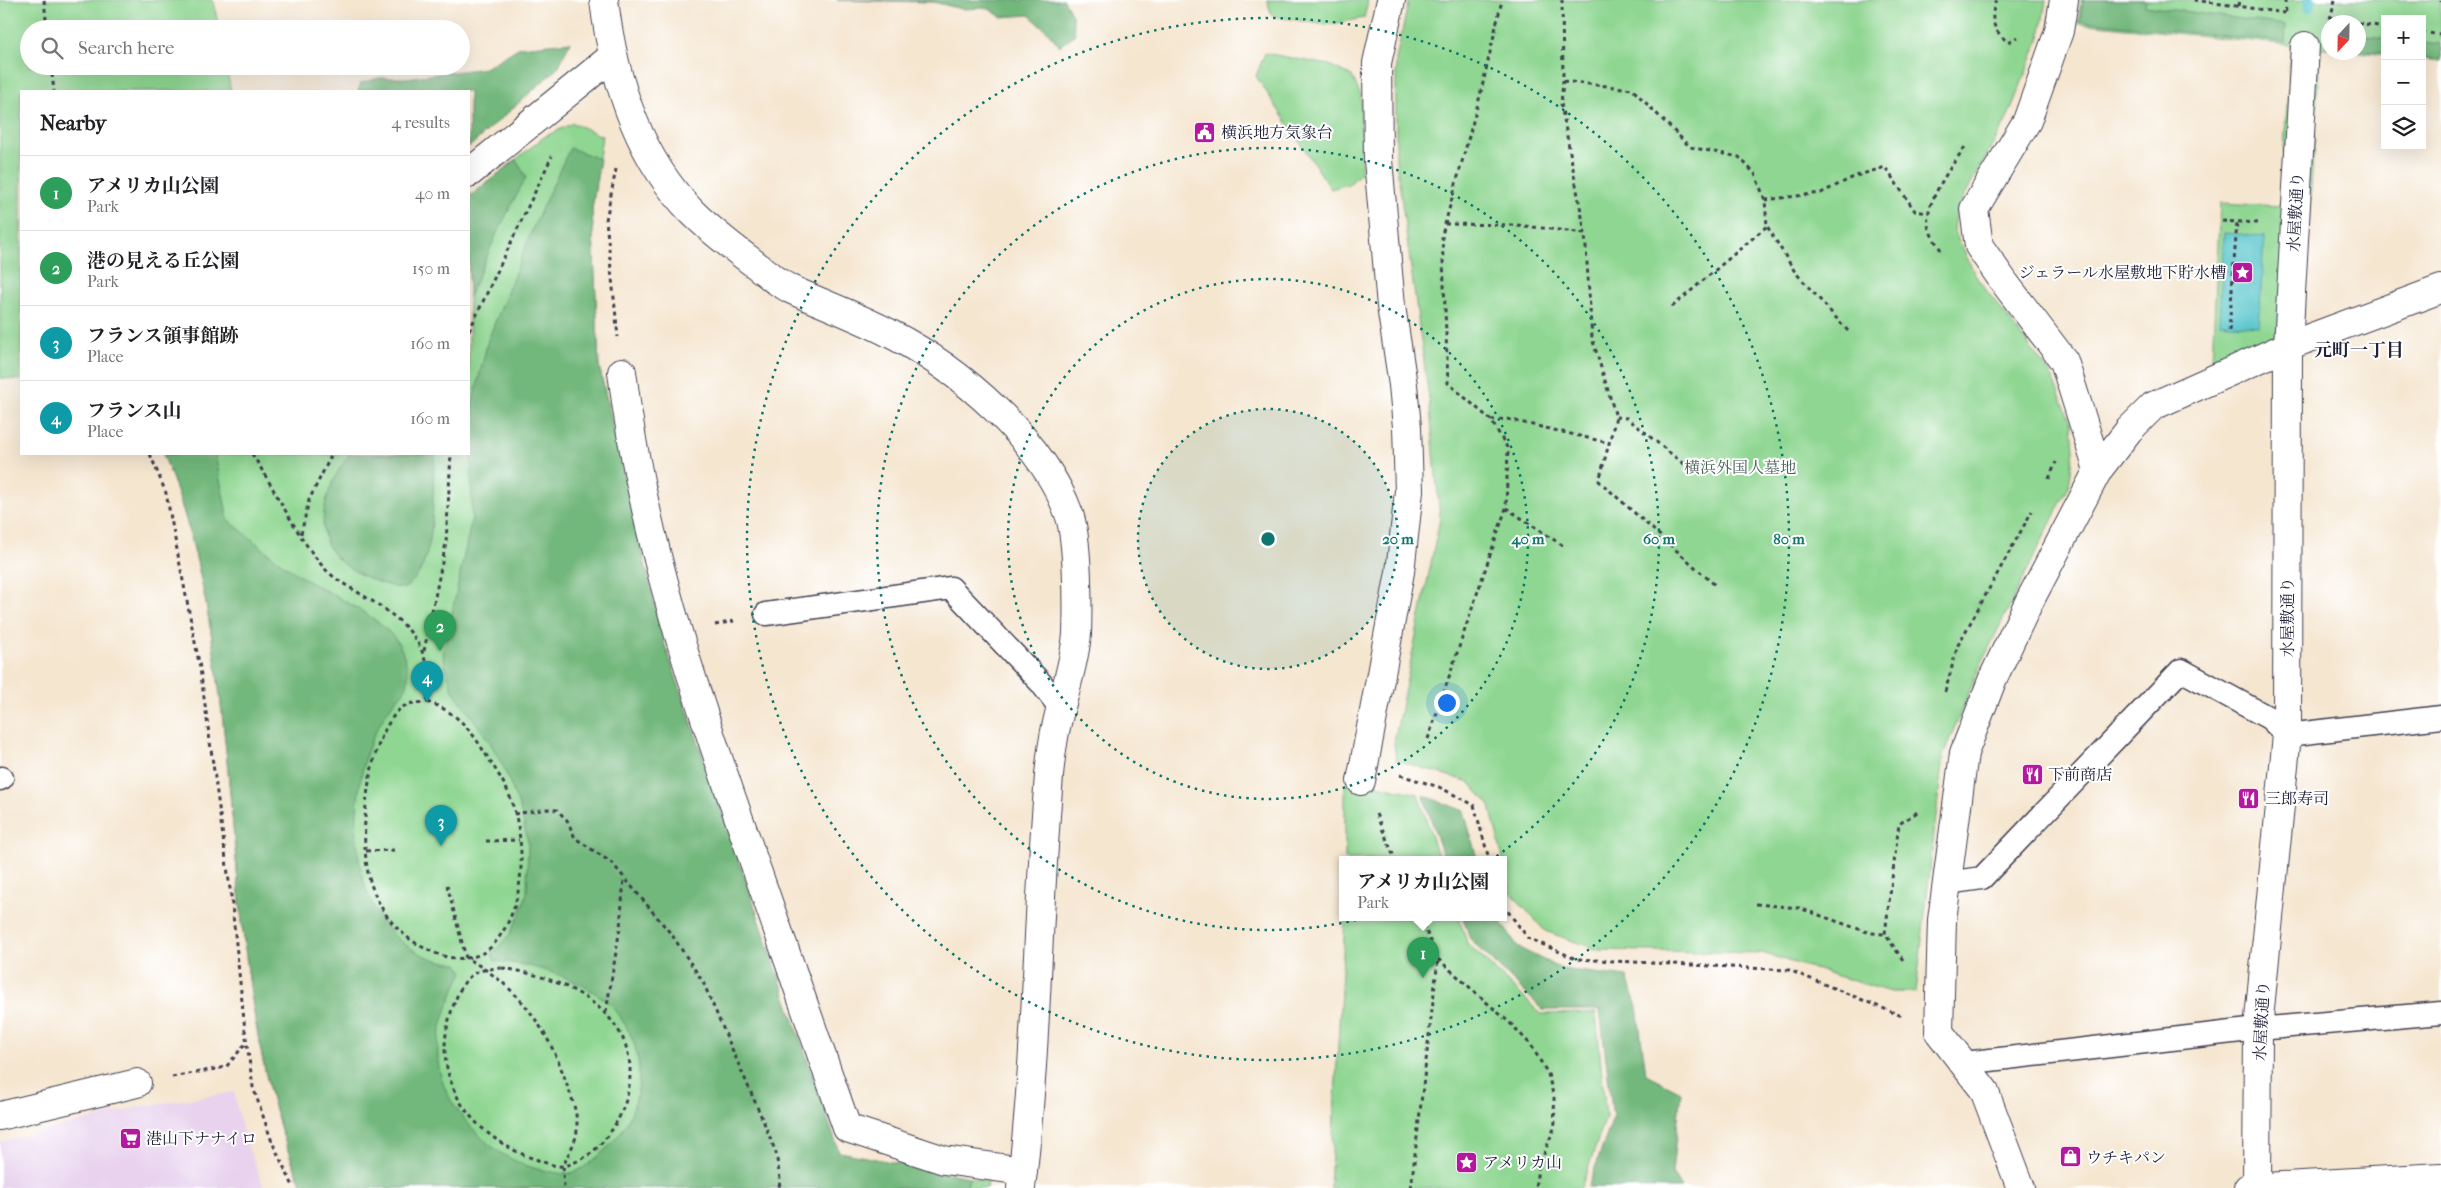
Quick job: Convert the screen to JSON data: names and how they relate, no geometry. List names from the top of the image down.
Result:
{
  "streets": {
    "street": ["水屋敷通り"]
  },
  "districts": ["元町一丁目"],
  "parks": ["横浜外国人墓地"],
  "places": {
    "public building": ["横浜地方気象台"],
    "place": ["ジェラール水屋敷地下貯水槽", "アメリカ山"],
    "restaurant": ["下前商店", "三郎寿司"],
    "supermarket": ["港山下ナナイロ"],
    "shop": ["ウチキパン"]
  },
  "north": "bottom",
  "page": {
    "map_buttons": ["+", "−"],
    "search": "Search here",
    "heading": ["Nearby", "4 results"],
    "list": [
      {
        "mark": "1",
        "name": "アメリカ山公園",
        "note": "Park",
        "value": "40 m"
      },
      {
        "mark": "2",
        "name": "港の見える丘公園",
        "note": "Park",
        "value": "150 m"
      },
      {
        "mark": "3",
        "name": "フランス領事館跡",
        "note": "Place",
        "value": "160 m"
      },
      {
        "mark": "4",
        "name": "フランス山",
        "note": "Place",
        "value": "160 m"
      }
    ],
    "pins": [
      "2",
      "4",
      "3",
      "1"
    ],
    "popup": ["アメリカ山公園", "Park"]
  },
  "rings": [
    "20 m",
    "40 m",
    "60 m",
    "80 m"
  ]
}
